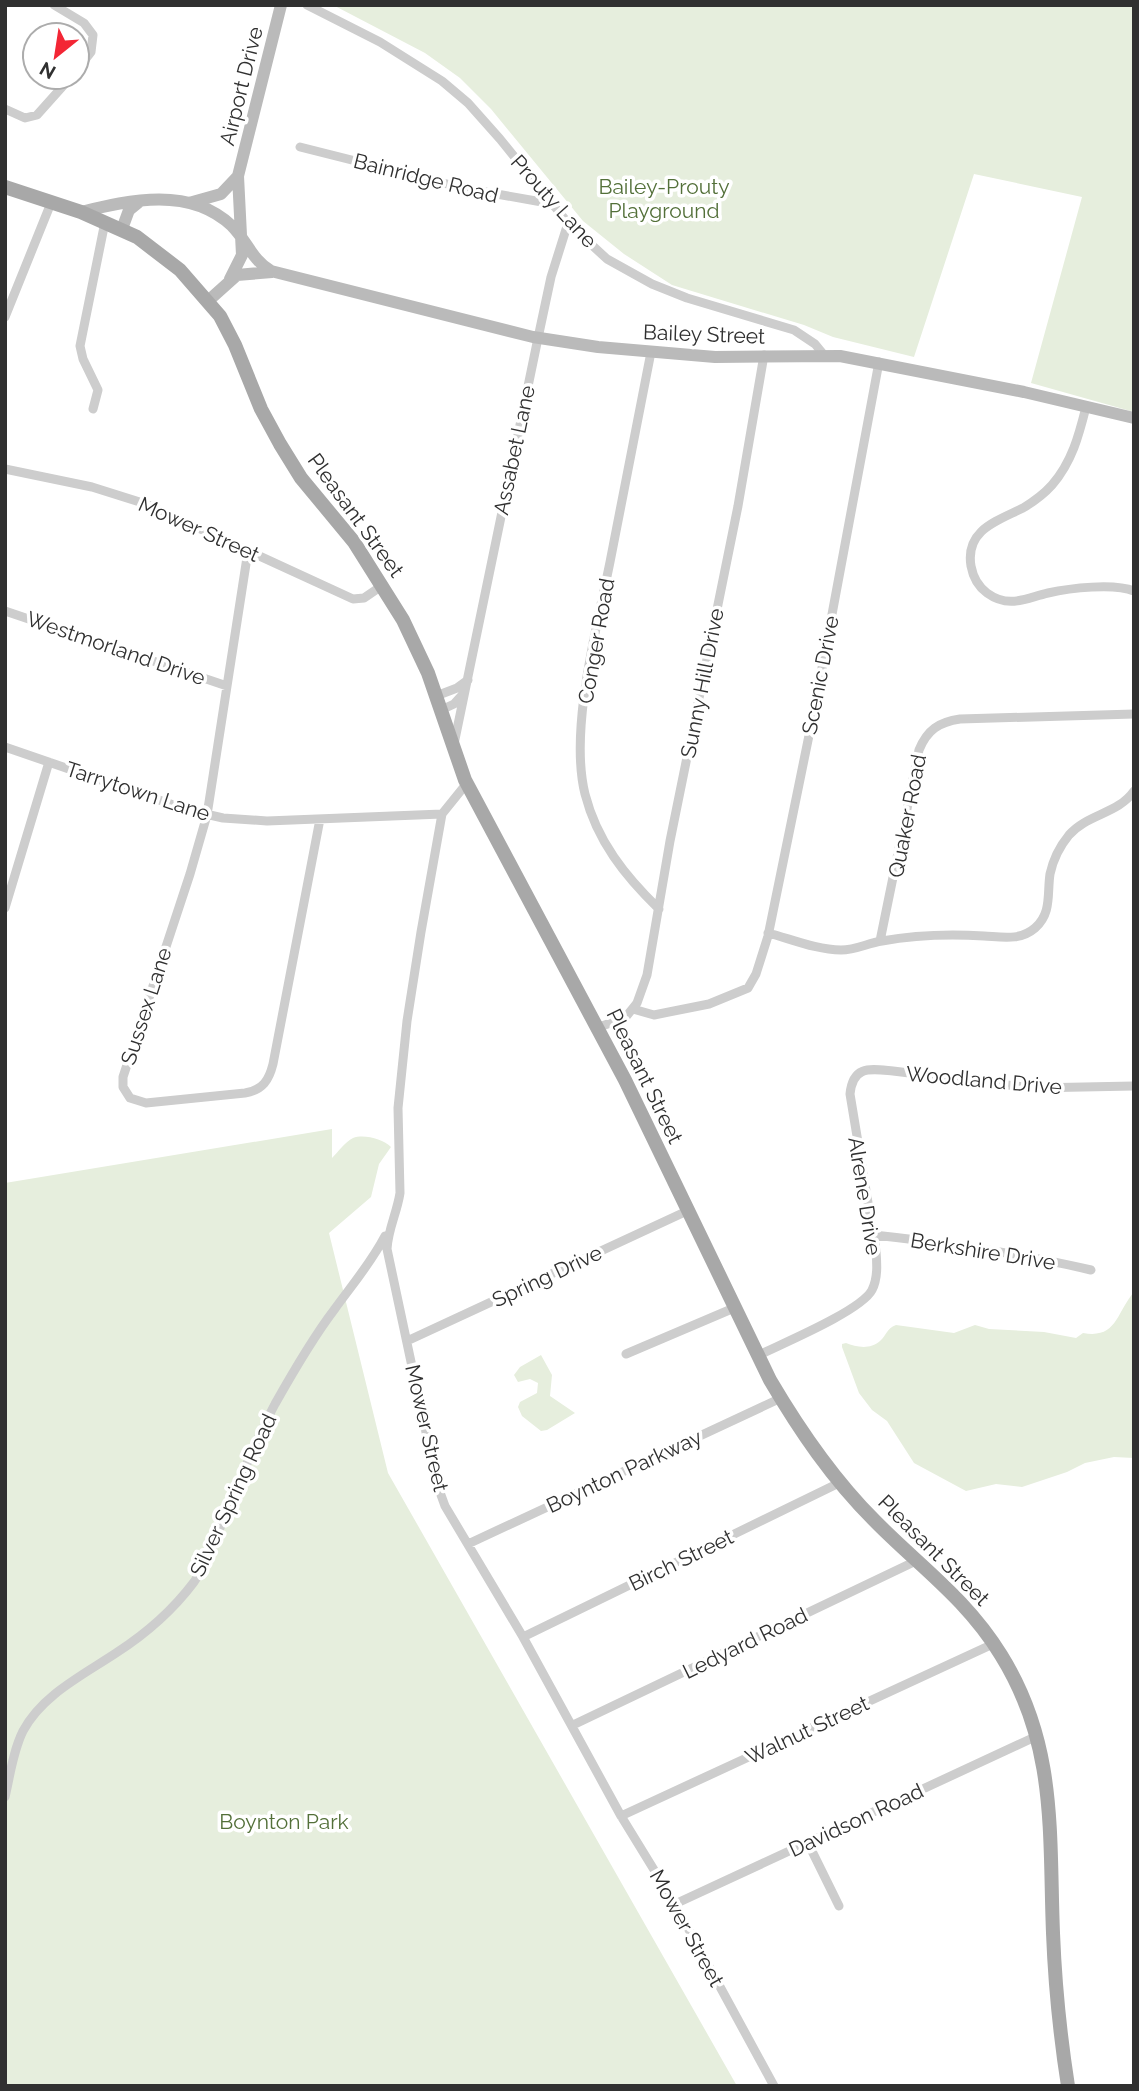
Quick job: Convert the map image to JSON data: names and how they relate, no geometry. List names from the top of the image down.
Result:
{
  "streets": {
    "main road": ["Pleasant Street"],
    "street": [
      "Airport Drive",
      "Bainridge Road",
      "Prouty Lane",
      "Bailey Street",
      "Assabet Lane",
      "Mower Street",
      "Conger Road",
      "Westmorland Drive",
      "Scenic Drive",
      "Sunny Hill Drive",
      "Tarrytown Lane",
      "Quaker Road",
      "Sussex Lane",
      "Woodland Drive",
      "Alrene Drive",
      "Berkshire Drive",
      "Spring Drive",
      "Boynton Parkway",
      "Silver Spring Road",
      "Birch Street",
      "Ledyard Road",
      "Walnut Street",
      "Davidson Road"
    ]
  },
  "crossings": [
    ["Airport Drive", "Bailey Street"],
    ["Airport Drive", "Pleasant Street"],
    ["Bainridge Road", "Prouty Lane"],
    ["Prouty Lane", "Bailey Street"],
    ["Prouty Lane", "Assabet Lane"],
    ["Bailey Street", "Assabet Lane"],
    ["Bailey Street", "Conger Road"],
    ["Bailey Street", "Scenic Drive"],
    ["Bailey Street", "Sunny Hill Drive"],
    ["Assabet Lane", "Pleasant Street"],
    ["Pleasant Street", "Mower Street"],
    ["Pleasant Street", "Alrene Drive"],
    ["Pleasant Street", "Spring Drive"],
    ["Pleasant Street", "Boynton Parkway"],
    ["Pleasant Street", "Birch Street"],
    ["Pleasant Street", "Ledyard Road"],
    ["Pleasant Street", "Walnut Street"],
    ["Pleasant Street", "Davidson Road"],
    ["Mower Street", "Tarrytown Lane"],
    ["Mower Street", "Sussex Lane"],
    ["Mower Street", "Spring Drive"],
    ["Mower Street", "Boynton Parkway"],
    ["Mower Street", "Silver Spring Road"],
    ["Mower Street", "Birch Street"],
    ["Mower Street", "Ledyard Road"],
    ["Mower Street", "Walnut Street"],
    ["Mower Street", "Davidson Road"],
    ["Conger Road", "Sunny Hill Drive"],
    ["Westmorland Drive", "Sussex Lane"],
    ["Scenic Drive", "Sunny Hill Drive"],
    ["Tarrytown Lane", "Sussex Lane"],
    ["Woodland Drive", "Alrene Drive"],
    ["Alrene Drive", "Berkshire Drive"]
  ],
  "parks": ["Bailey-Prouty Playground", "Boynton Park"],
  "north": "bottom left"
}
